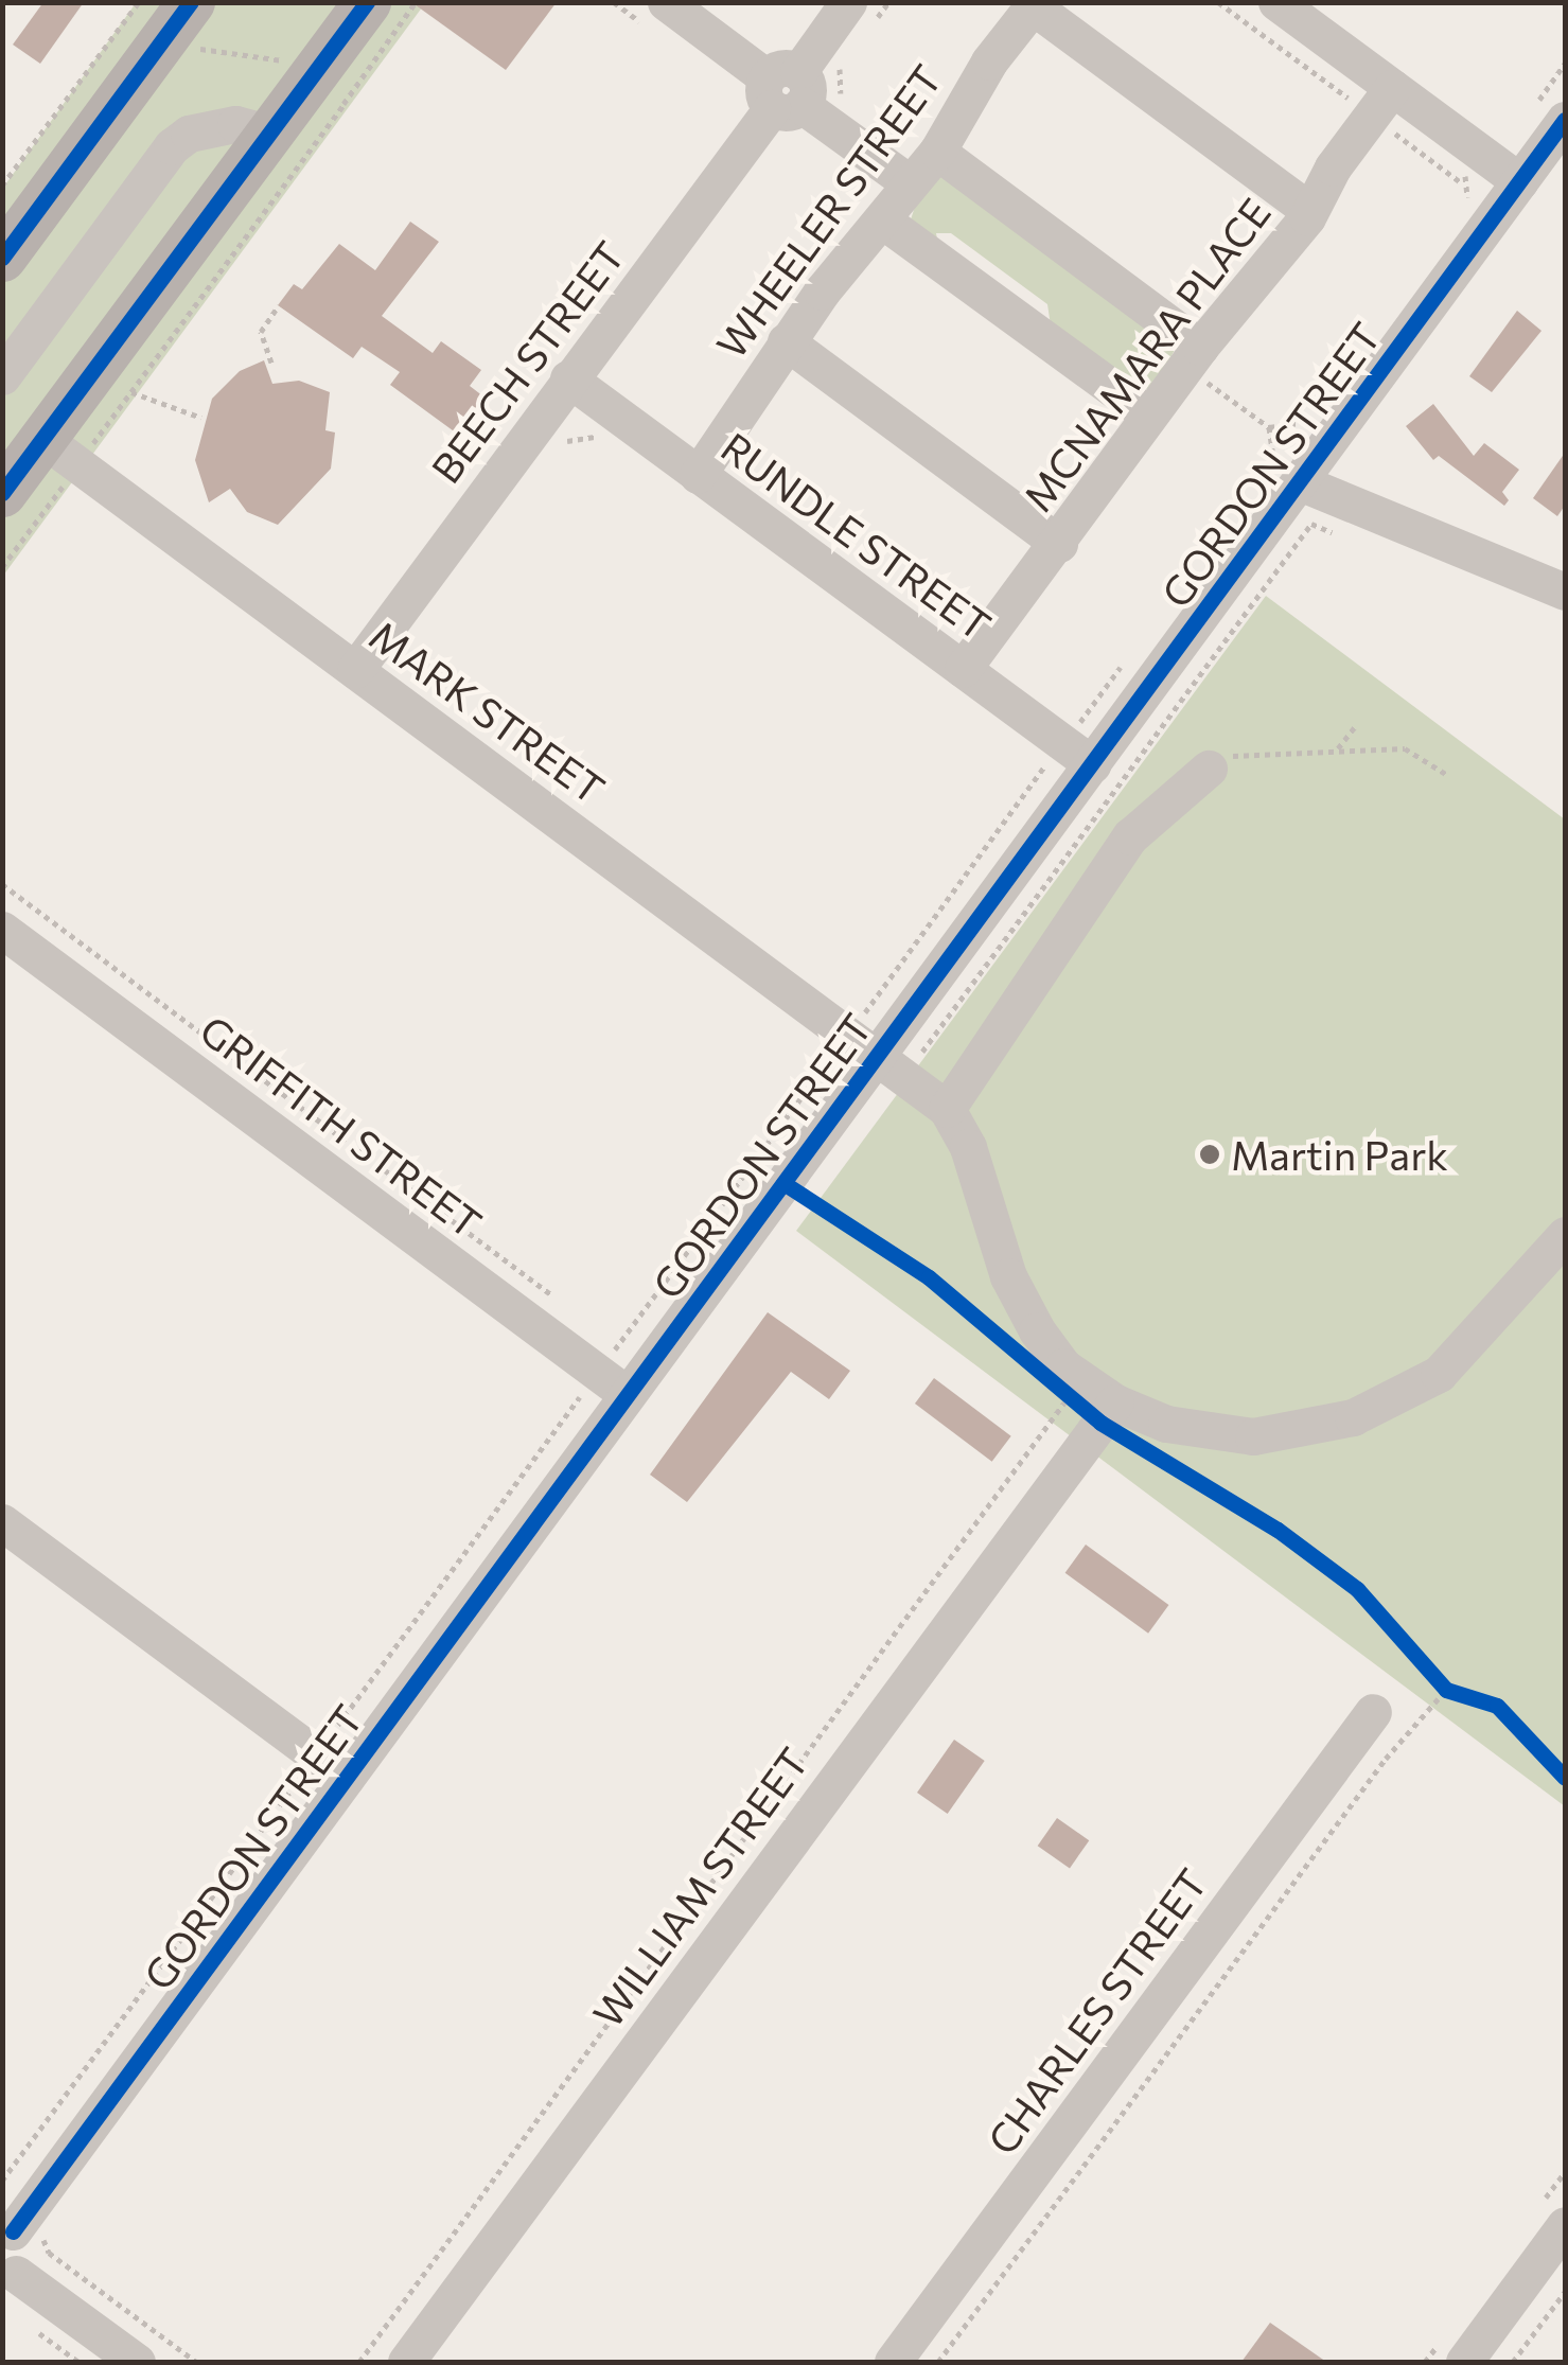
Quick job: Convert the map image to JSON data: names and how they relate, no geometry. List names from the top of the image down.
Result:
{
  "streets": {
    "street": [
      "WHEELER STREET",
      "MCNAMARA PLACE",
      "BEECH STREET",
      "GORDON STREET",
      "RUNDLE STREET",
      "MARK STREET",
      "GRIFFITH STREET",
      "WILLIAM STREET",
      "CHARLES STREET"
    ]
  },
  "crossings": [
    ["WHEELER STREET", "RUNDLE STREET"],
    ["MCNAMARA PLACE", "RUNDLE STREET"],
    ["BEECH STREET", "RUNDLE STREET"],
    ["BEECH STREET", "MARK STREET"],
    ["GORDON STREET", "RUNDLE STREET"],
    ["GORDON STREET", "MARK STREET"],
    ["GORDON STREET", "GRIFFITH STREET"]
  ],
  "places": ["Martin Park"]
}
